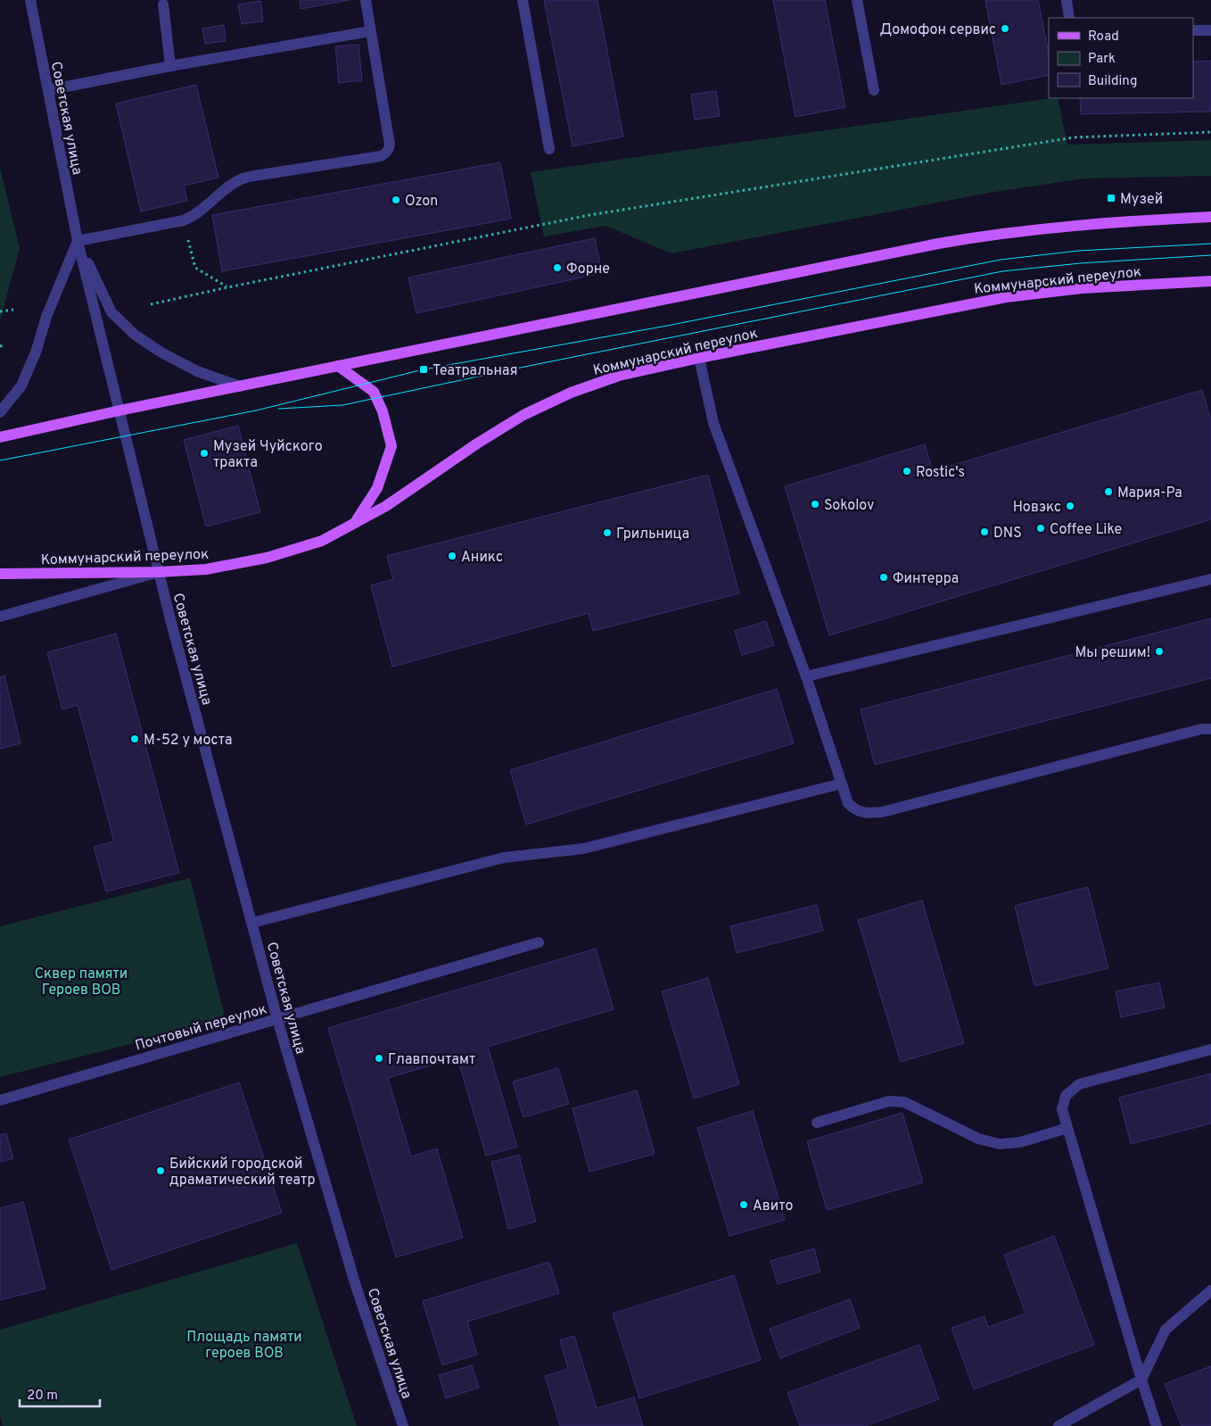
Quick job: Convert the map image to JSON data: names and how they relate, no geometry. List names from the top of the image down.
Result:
{
  "streets": {
    "main road": ["Коммунарский переулок"],
    "street": ["Советская улица", "Почтовый переулок"]
  },
  "crossings": [
    ["Советская улица", "Коммунарский переулок"],
    ["Советская улица", "Почтовый переулок"]
  ],
  "parks": ["Сквер памяти Героев ВОВ", "Площадь памяти героев ВОВ"],
  "places": {
    "other": [
      "Домофон сервис",
      "Ozon",
      "Форне",
      "Музей Чуйского тракта",
      "Rostic's",
      "Мария-Ра",
      "Sokolov",
      "Новэкс",
      "Coffee Like",
      "DNS",
      "Грильница",
      "Аникс",
      "Финтерра",
      "Мы решим!",
      "М-52 у моста",
      "Главпочтамт",
      "Бийский городской драматический театр",
      "Авито"
    ],
    "transit": ["Музей", "Театральная"]
  },
  "legend": ["Road", "Park", "Building"],
  "scale_bar": "20 m"
}
